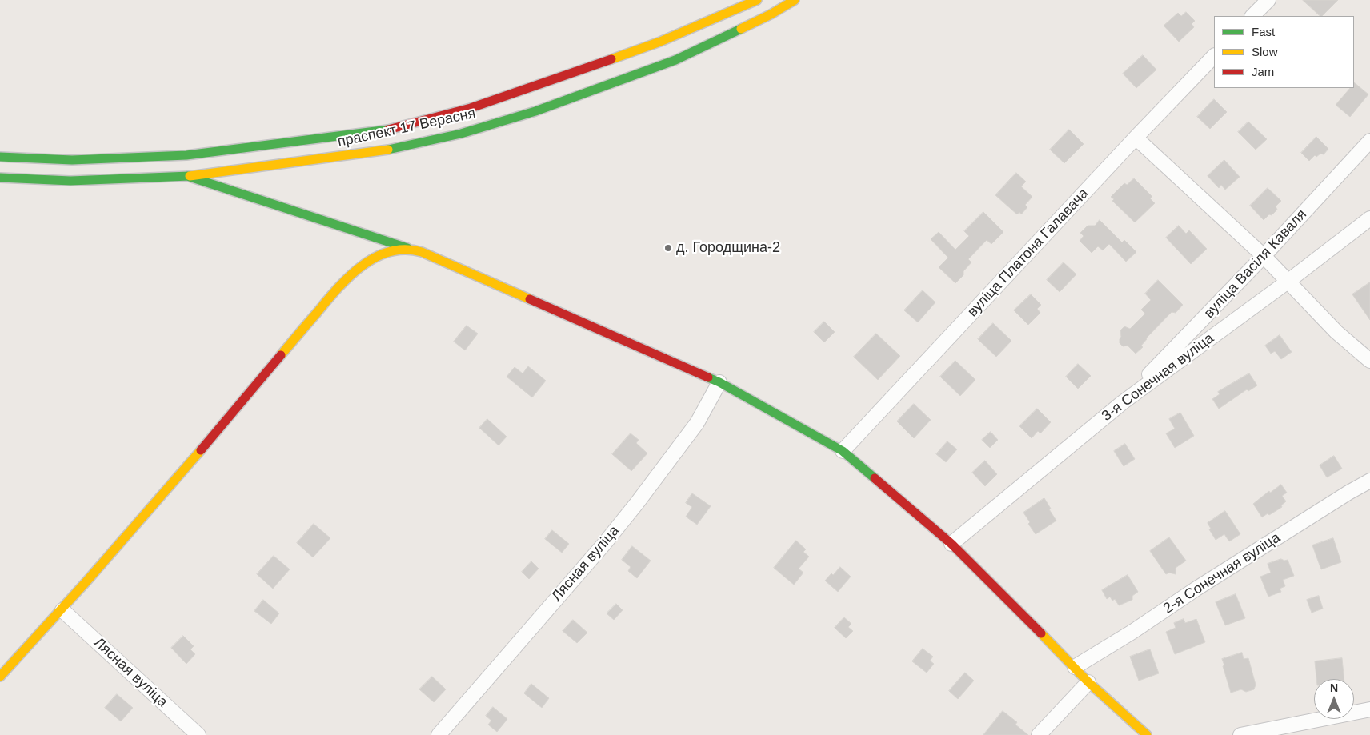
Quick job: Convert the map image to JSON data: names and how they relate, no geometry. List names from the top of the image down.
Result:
{
  "streets": {
    "street": [
      "праспект 17 Верасня",
      "вуліца Платона Галавача",
      "вуліца Васіля Каваля",
      "3-я Сонечная вуліца",
      "Лясная вуліца",
      "2-я Сонечная вуліца"
    ]
  },
  "crossings": [
    ["вуліца Васіля Каваля", "3-я Сонечная вуліца"]
  ],
  "places": ["д. Городщина-2"],
  "legend": ["Fast", "Slow", "Jam"],
  "north": "top"
}
